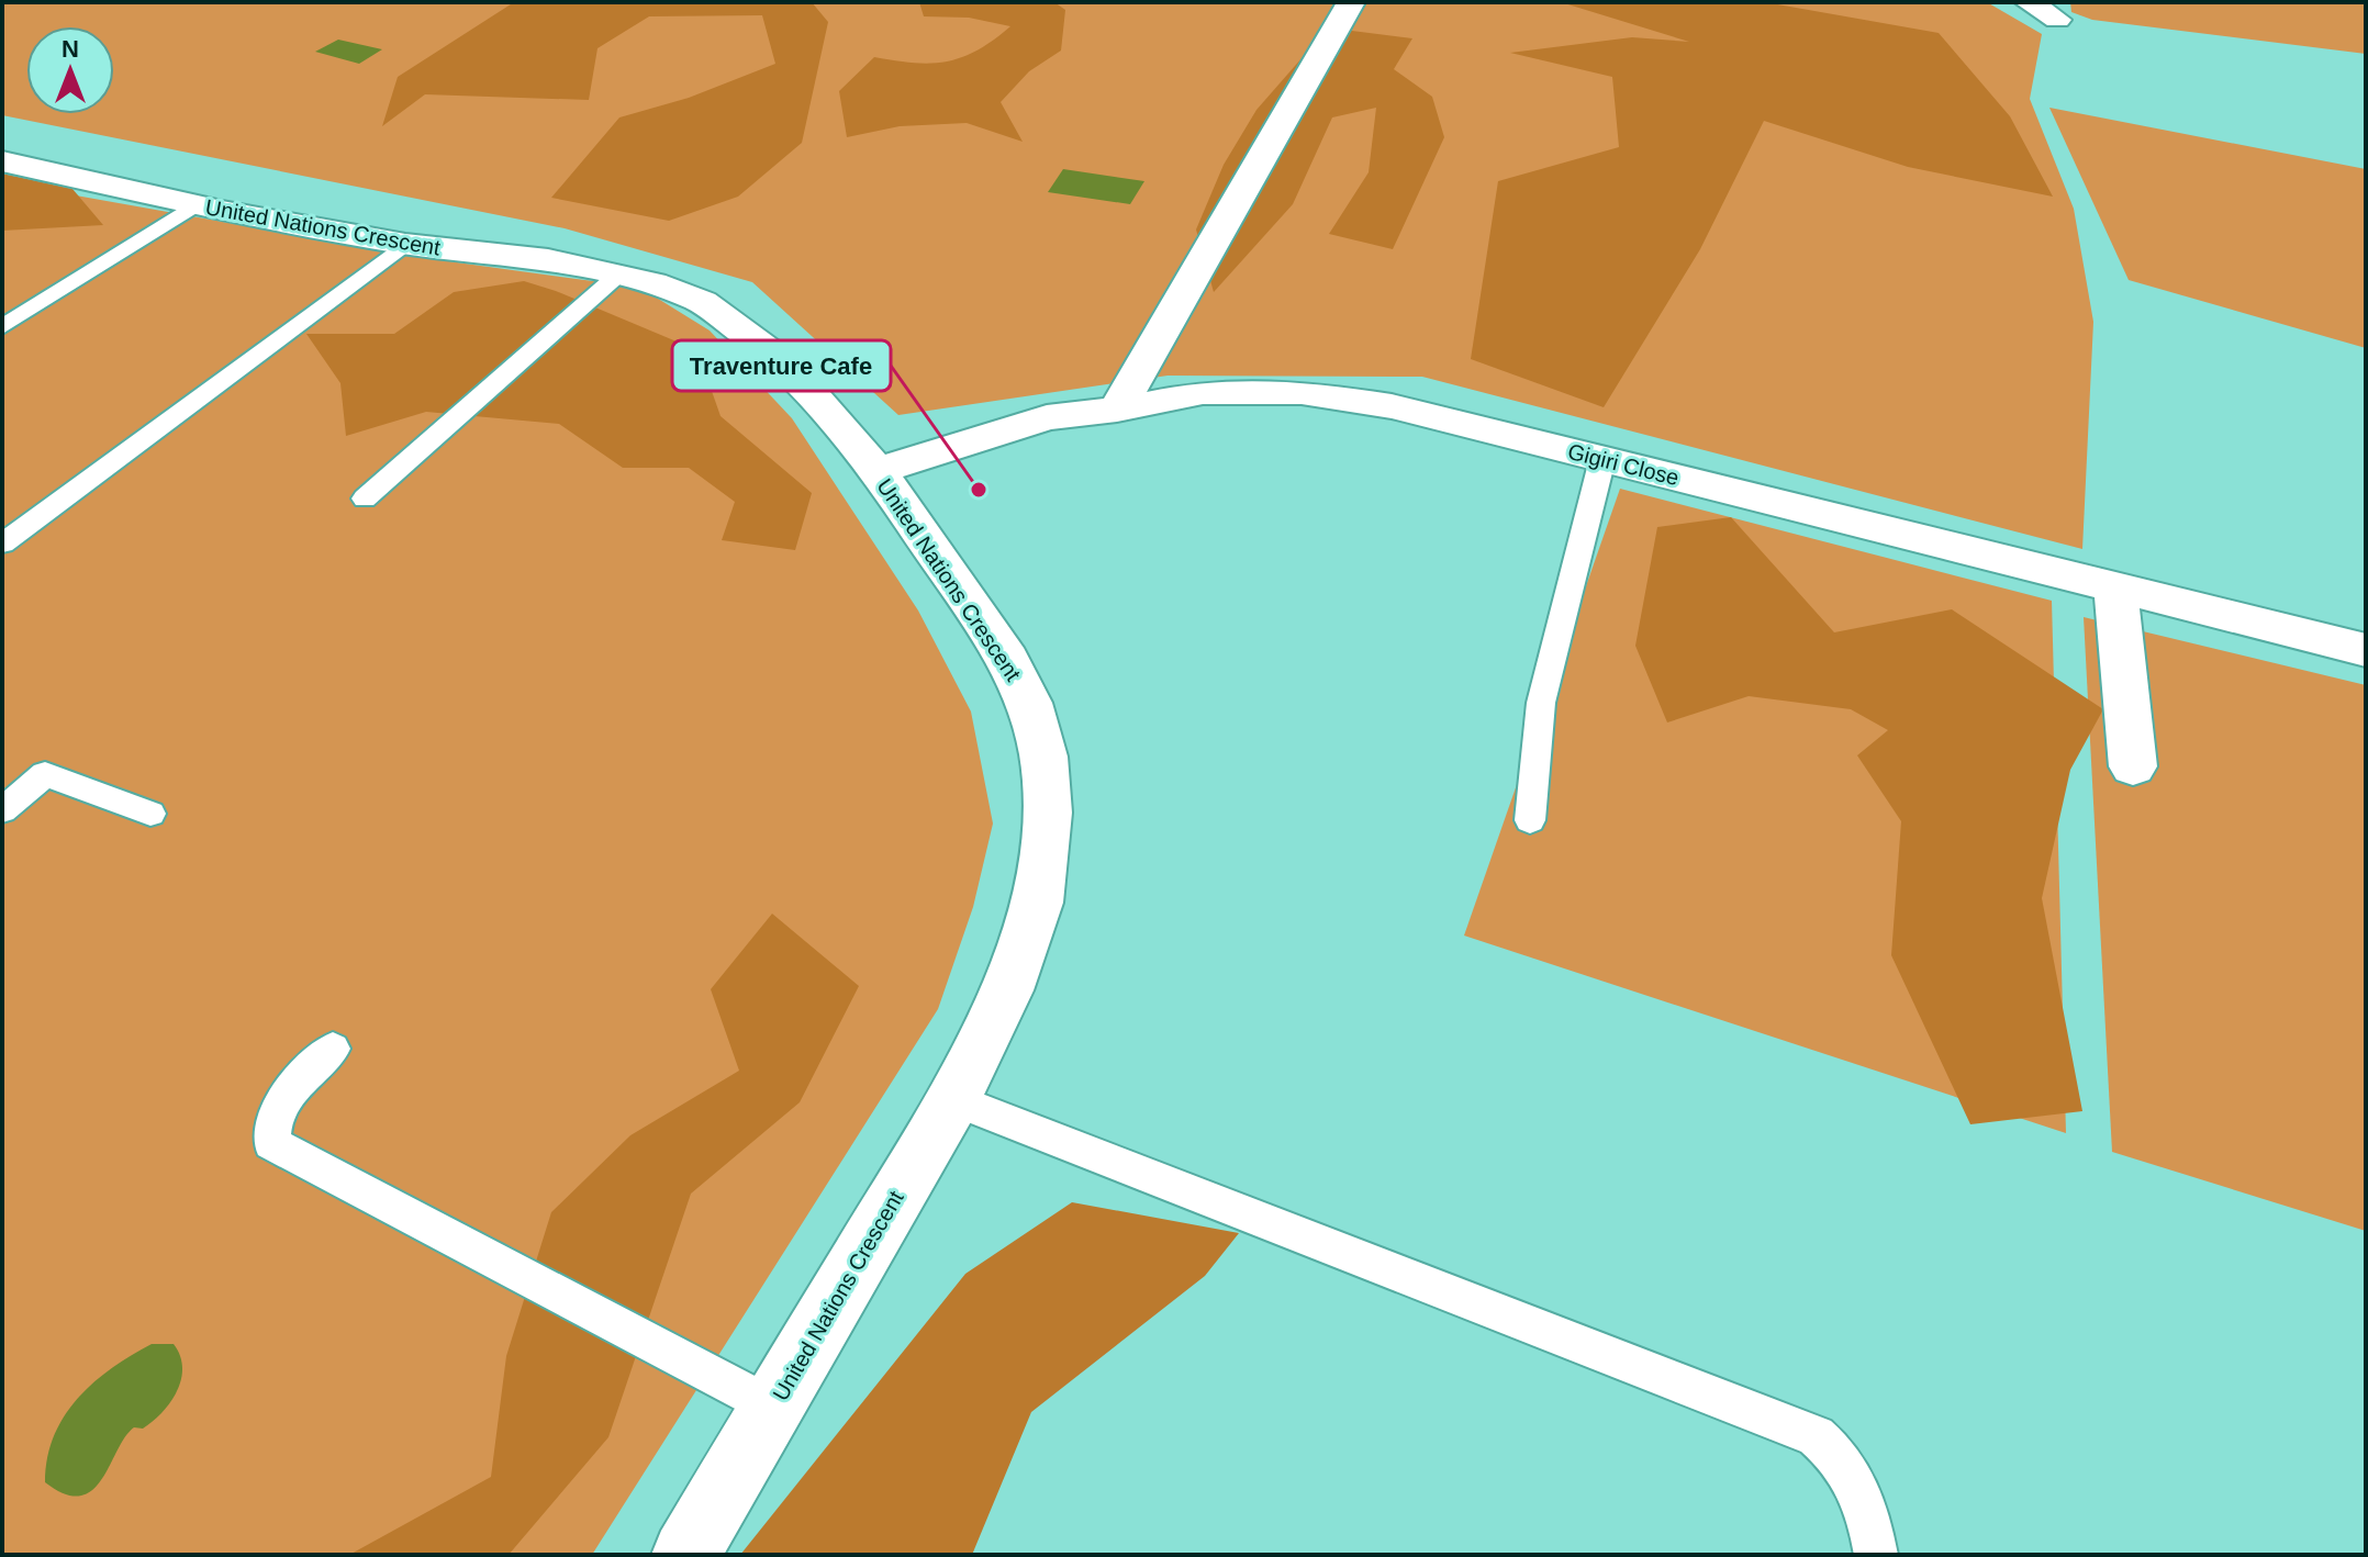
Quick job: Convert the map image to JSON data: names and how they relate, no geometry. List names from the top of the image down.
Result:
{
  "streets": {
    "street": ["United Nations Crescent", "Gigiri Close"]
  },
  "crossings": [
    ["United Nations Crescent", "Gigiri Close"]
  ],
  "places": ["Traventure Cafe"],
  "north": "top"
}
